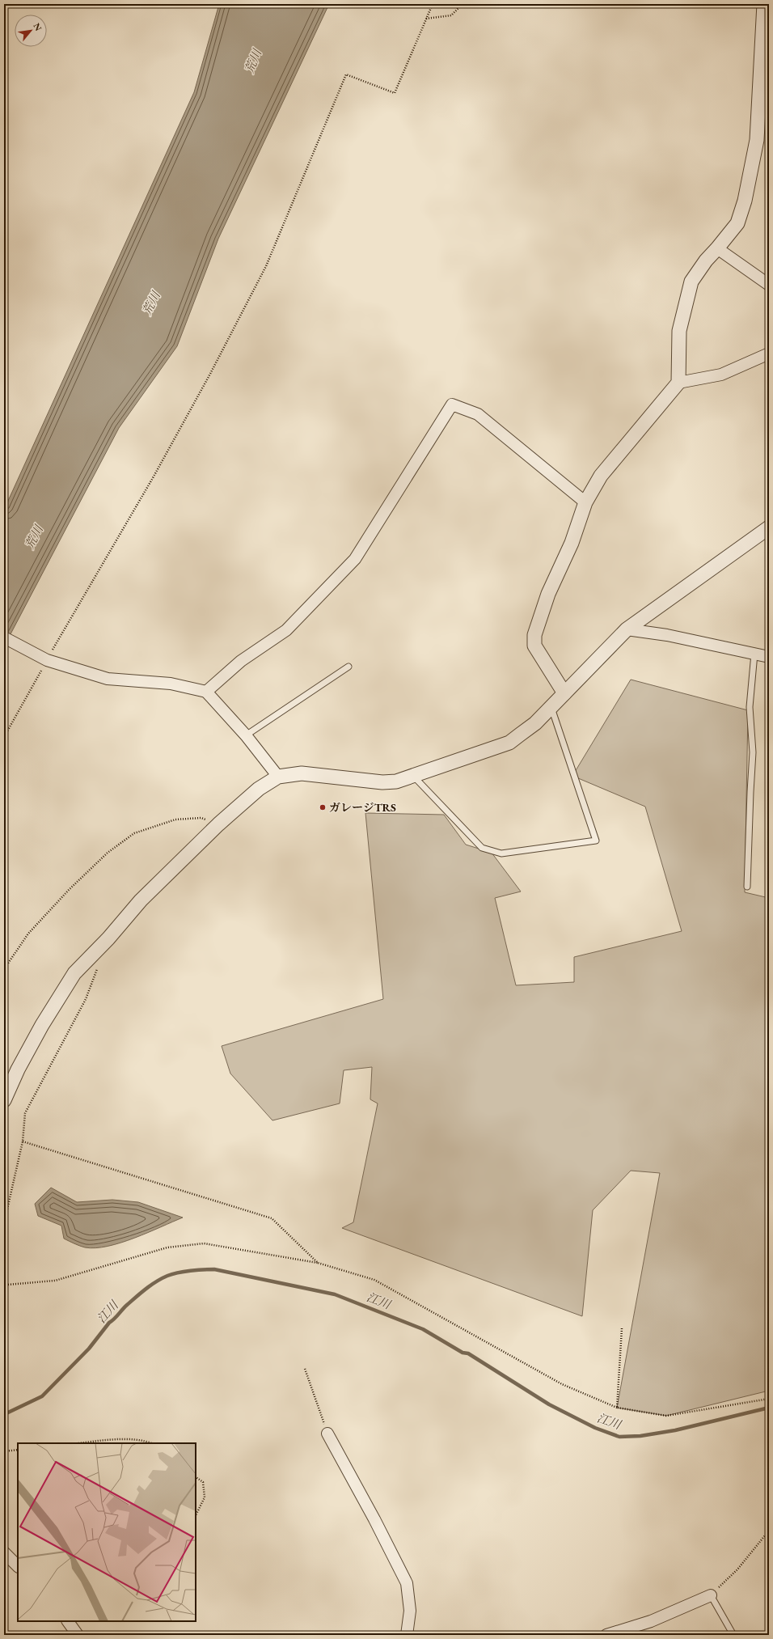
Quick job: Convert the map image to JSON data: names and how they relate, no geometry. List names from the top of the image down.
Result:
{
  "water": ["荒川", "江川"],
  "places": ["ガレージTRS"],
  "north": "top right"
}
